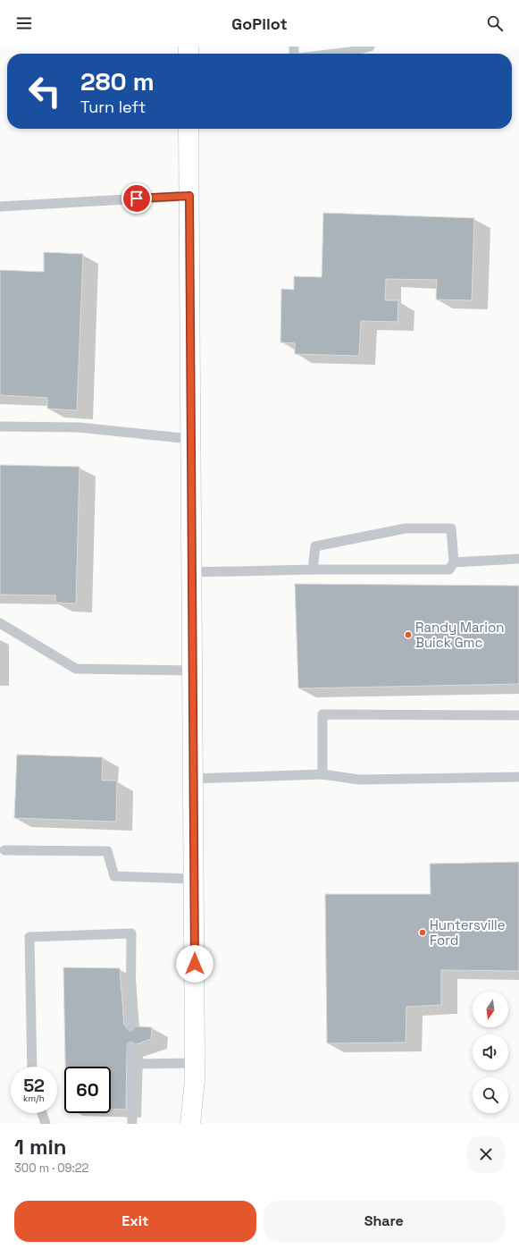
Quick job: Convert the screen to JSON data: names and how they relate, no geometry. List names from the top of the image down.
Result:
{
  "places": ["Randy Marion Buick Gmc", "Huntersville Ford"],
  "north": "bottom",
  "page": {
    "header": "GoPilot",
    "turn": ["280 m", "Turn left"],
    "speed": "52 km/h",
    "limit": "60",
    "heading": ["1 min", "300 m · 09:22"],
    "buttons": ["Exit", "Share"]
  }
}
